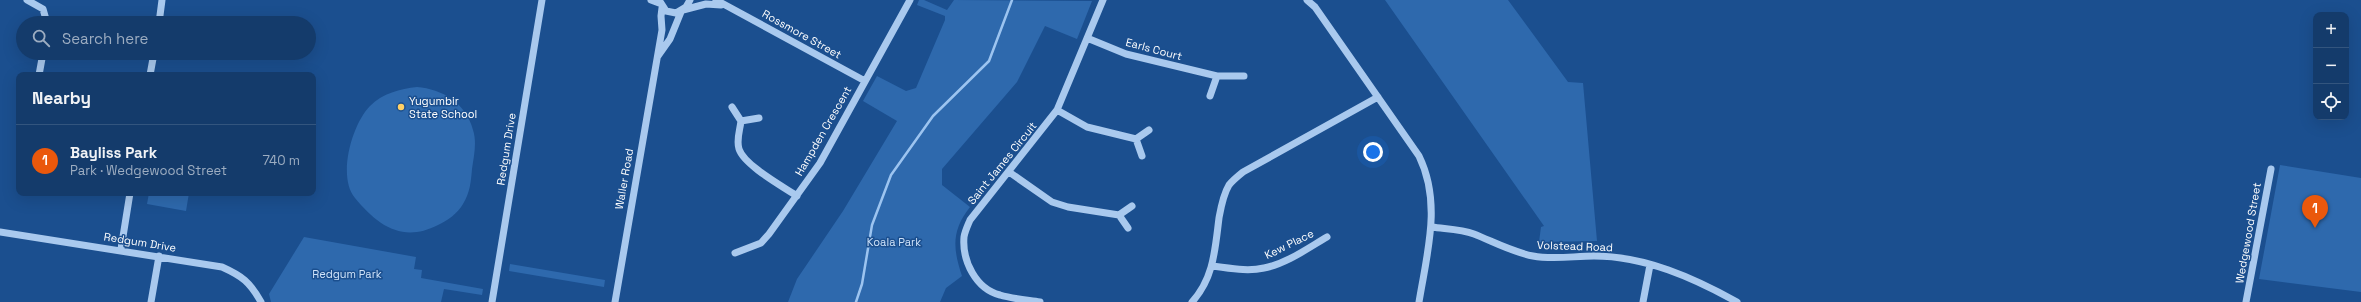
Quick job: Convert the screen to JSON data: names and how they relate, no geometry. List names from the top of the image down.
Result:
{
  "streets": {
    "street": [
      "Rossmore Street",
      "Earls Court",
      "Hampden Crescent",
      "Redgum Drive",
      "Saint James Circuit",
      "Waller Road",
      "Wedgewood Street",
      "Kew Place",
      "Volstead Road"
    ]
  },
  "crossings": [
    ["Rossmore Street", "Hampden Crescent"],
    ["Rossmore Street", "Waller Road"],
    ["Earls Court", "Saint James Circuit"]
  ],
  "parks": ["Koala Park", "Redgum Park"],
  "places": ["Yugumbir State School"],
  "page": {
    "map_buttons": ["+", "−"],
    "search": "Search here",
    "heading": "Nearby",
    "list": [
      {
        "mark": "1",
        "name": "Bayliss Park",
        "note": "Park · Wedgewood Street",
        "value": "740 m"
      }
    ],
    "pins": "1"
  }
}
